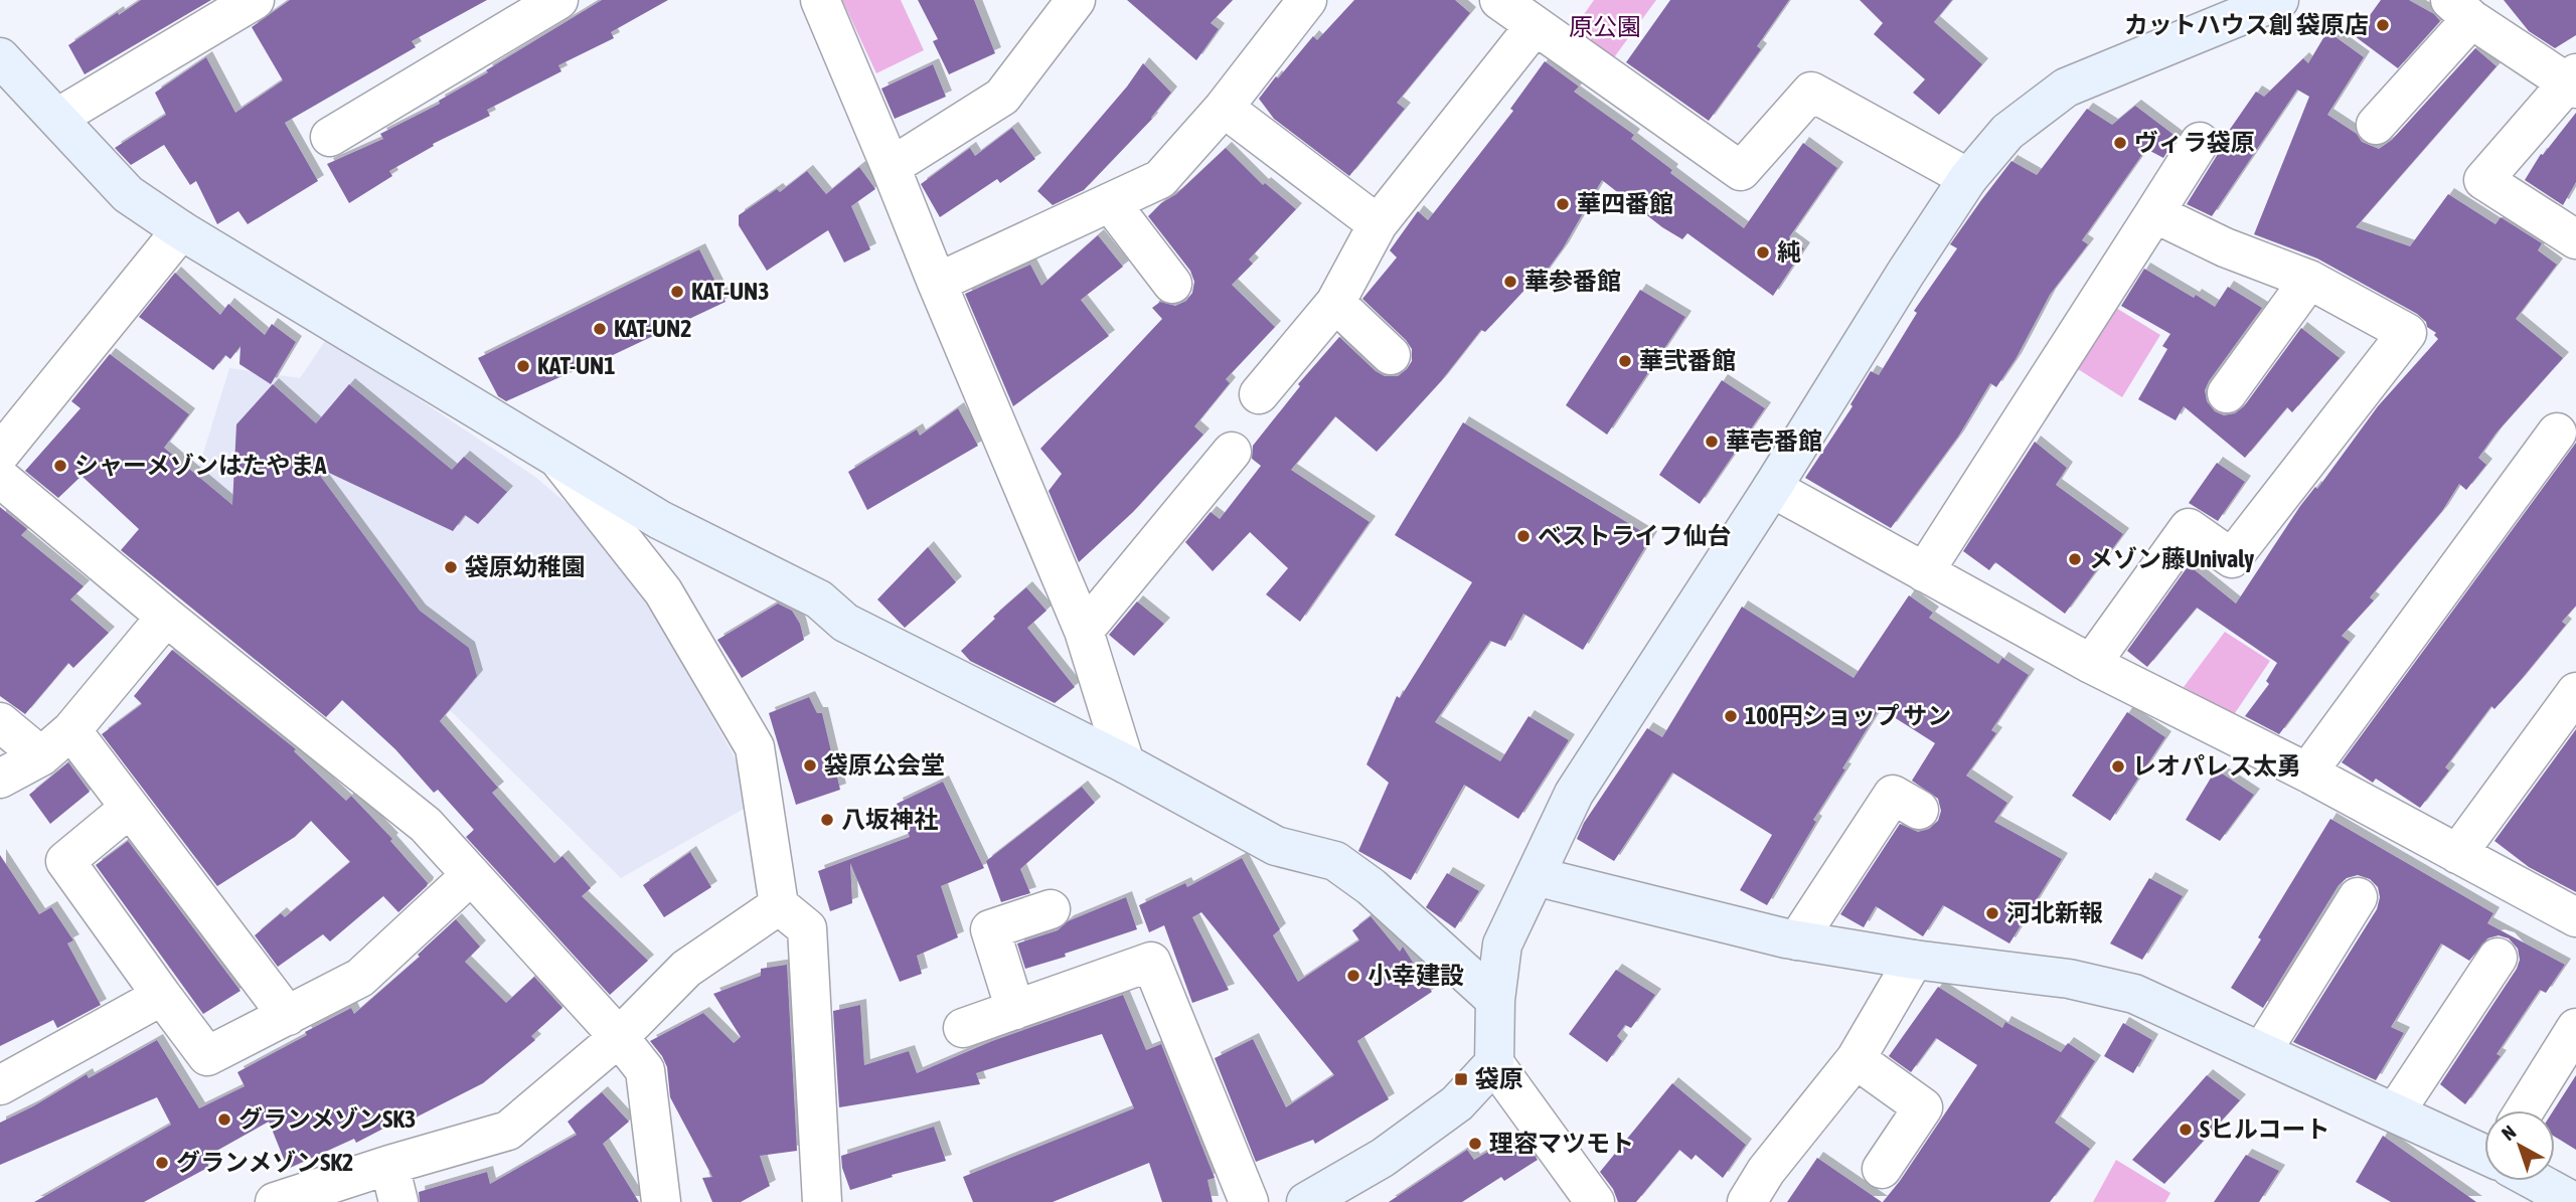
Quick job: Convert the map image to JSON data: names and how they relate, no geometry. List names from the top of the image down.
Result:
{
  "parks": ["原公園"],
  "places": {
    "other": [
      "カットハウス創 袋原店",
      "ヴィラ袋原",
      "華四番館",
      "純",
      "華参番館",
      "KAT-UN3",
      "KAT-UN2",
      "華弐番館",
      "KAT-UN1",
      "華壱番館",
      "シャーメゾンはたやまA",
      "ベストライフ仙台",
      "メゾン藤Univaly",
      "袋原幼稚園",
      "100円ショップ サン",
      "袋原公会堂",
      "レオパレス太勇",
      "八坂神社",
      "河北新報",
      "小幸建設",
      "グランメゾンSK3",
      "Sヒルコート",
      "理容マツモト",
      "グランメゾンSK2"
    ],
    "transit": ["袋原"]
  },
  "north": "top left"
}
